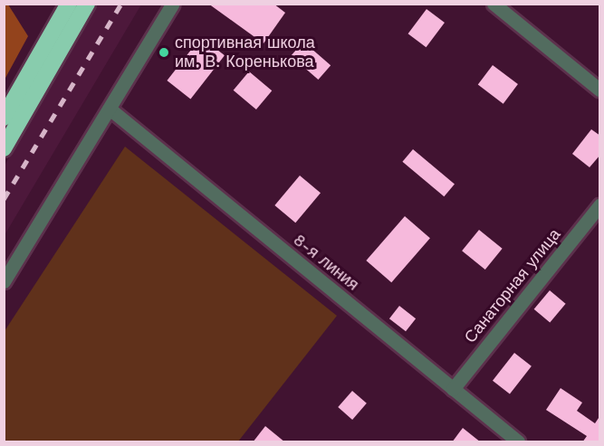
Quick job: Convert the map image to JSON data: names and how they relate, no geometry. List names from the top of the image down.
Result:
{
  "streets": {
    "street": ["8-я линия", "Санаторная улица"]
  },
  "crossings": [
    ["8-я линия", "Санаторная улица"]
  ],
  "places": ["спортивная школа им. В. Коренькова"]
}
